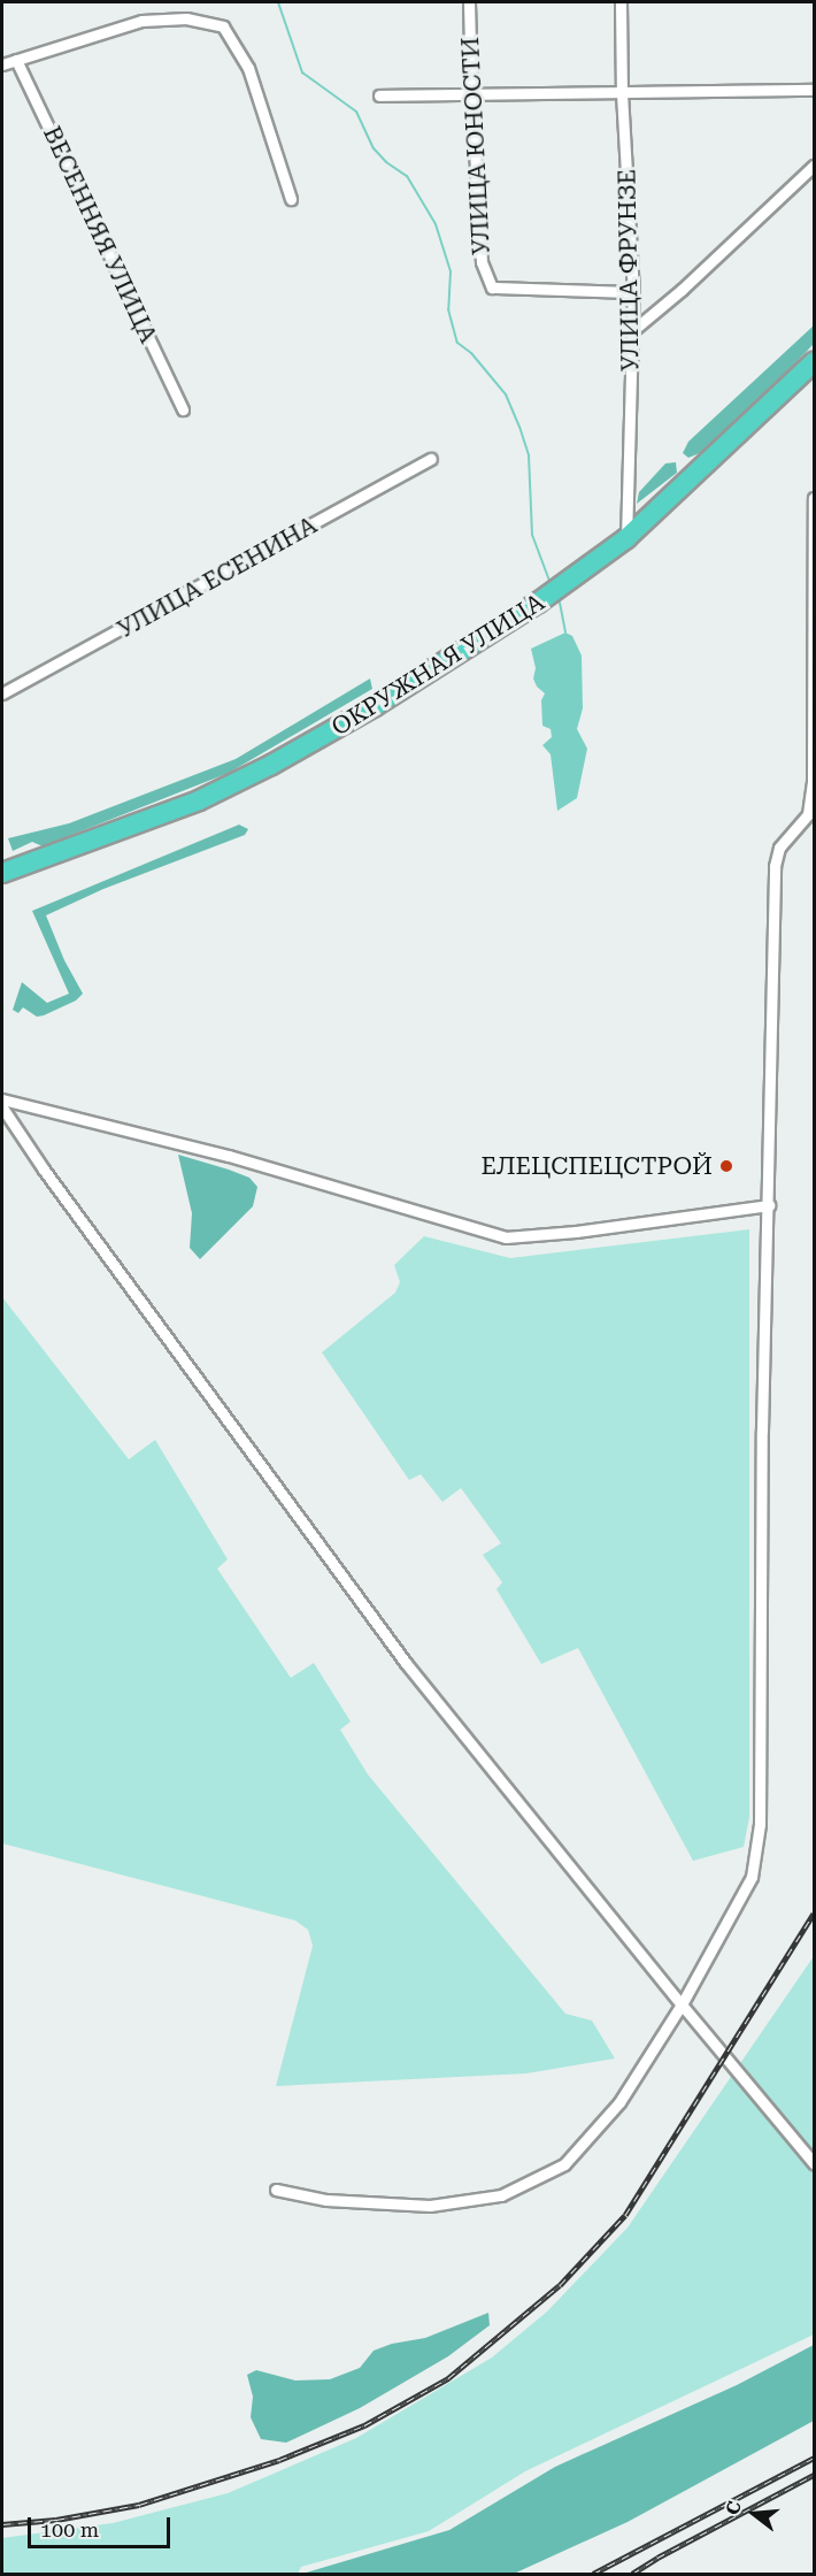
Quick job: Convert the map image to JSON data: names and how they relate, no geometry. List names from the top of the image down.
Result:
{
  "streets": {
    "highway": ["ОКРУЖНАЯ УЛИЦА"],
    "street": [
      "УЛИЦА ЮНОСТИ",
      "ВЕСЕННЯЯ УЛИЦА",
      "УЛИЦА ФРУНЗЕ",
      "УЛИЦА ЕСЕНИНА"
    ]
  },
  "crossings": [
    ["УЛИЦА ЮНОСТИ", "УЛИЦА ФРУНЗЕ"],
    ["УЛИЦА ФРУНЗЕ", "ОКРУЖНАЯ УЛИЦА"]
  ],
  "places": ["ЕЛЕЦСПЕЦСТРОЙ"],
  "scale_bar": "100 m",
  "north": "left"
}
